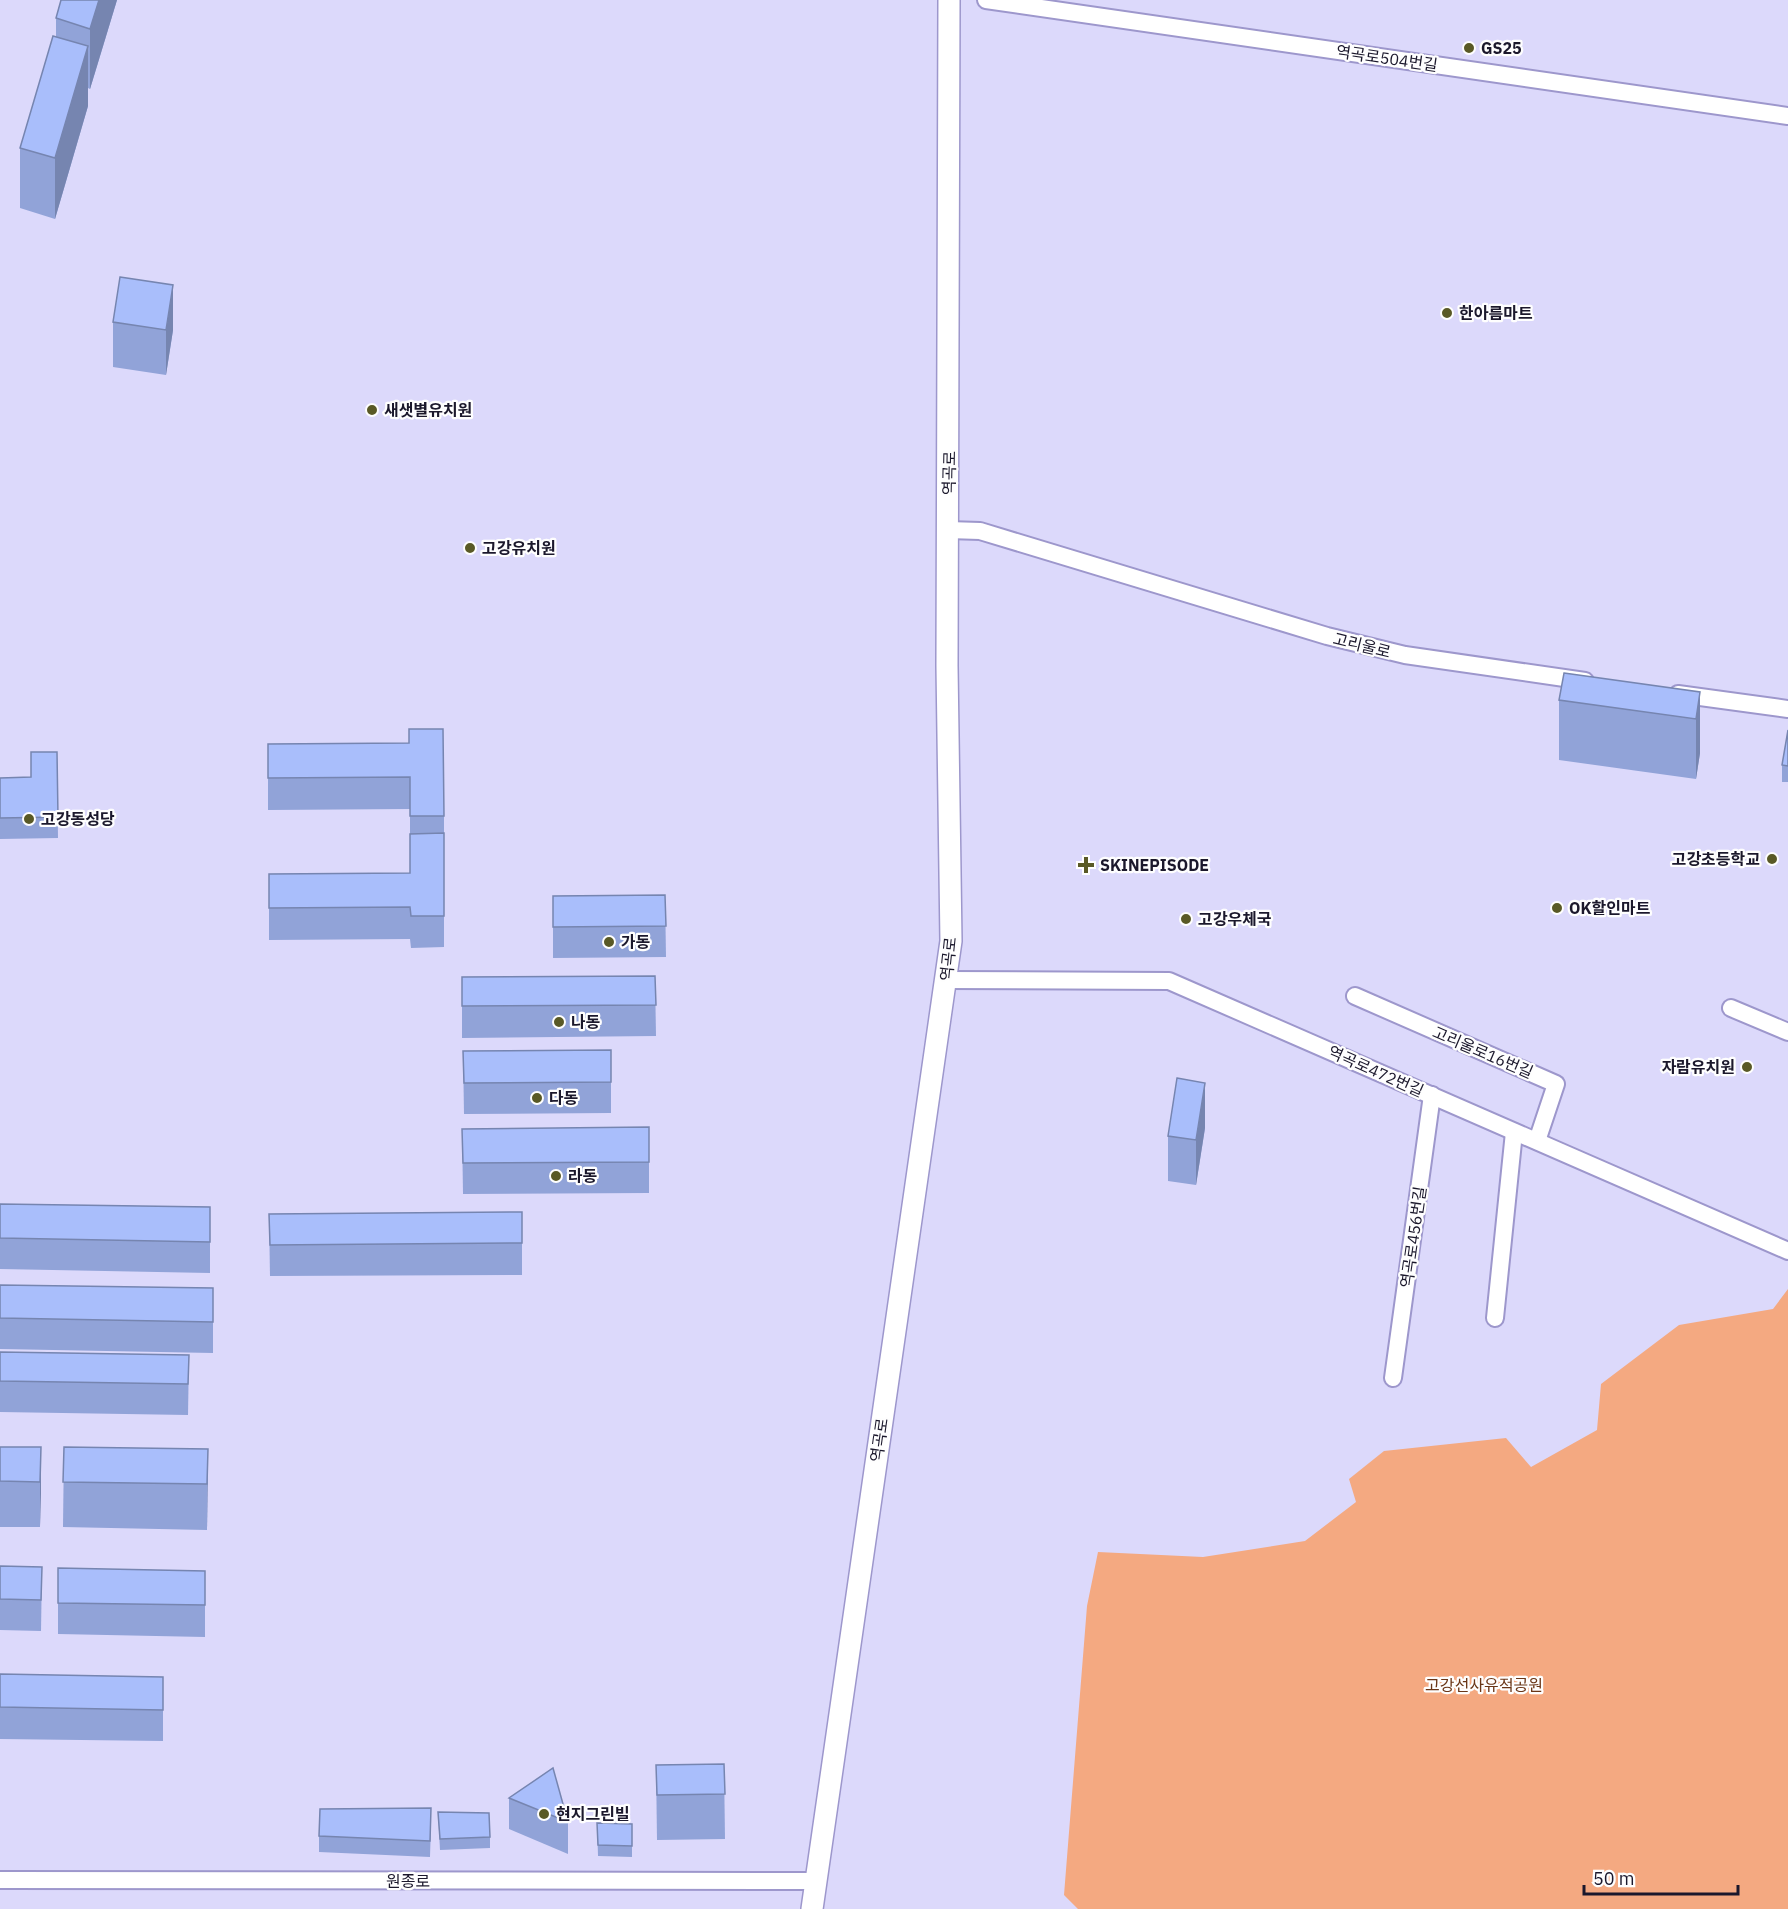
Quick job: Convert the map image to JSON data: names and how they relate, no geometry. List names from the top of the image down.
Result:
{
  "streets": {
    "street": [
      "역곡로504번길",
      "역곡로",
      "고리울로",
      "고리울로16번길",
      "역곡로472번길",
      "역곡로456번길",
      "원종로"
    ]
  },
  "crossings": [
    ["역곡로", "고리울로"],
    ["역곡로", "역곡로472번길"],
    ["역곡로", "원종로"],
    ["고리울로16번길", "역곡로472번길"],
    ["역곡로472번길", "역곡로456번길"]
  ],
  "parks": ["고강선사유적공원"],
  "places": {
    "other": [
      "GS25",
      "한아름마트",
      "새샛별유치원",
      "고강유치원",
      "고강동성당",
      "고강초등학교",
      "OK할인마트",
      "고강우체국",
      "가동",
      "나동",
      "자람유치원",
      "다동",
      "라동",
      "현지그린빌"
    ],
    "health": ["SKINEPISODE"]
  },
  "scale_bar": "50 m"
}
